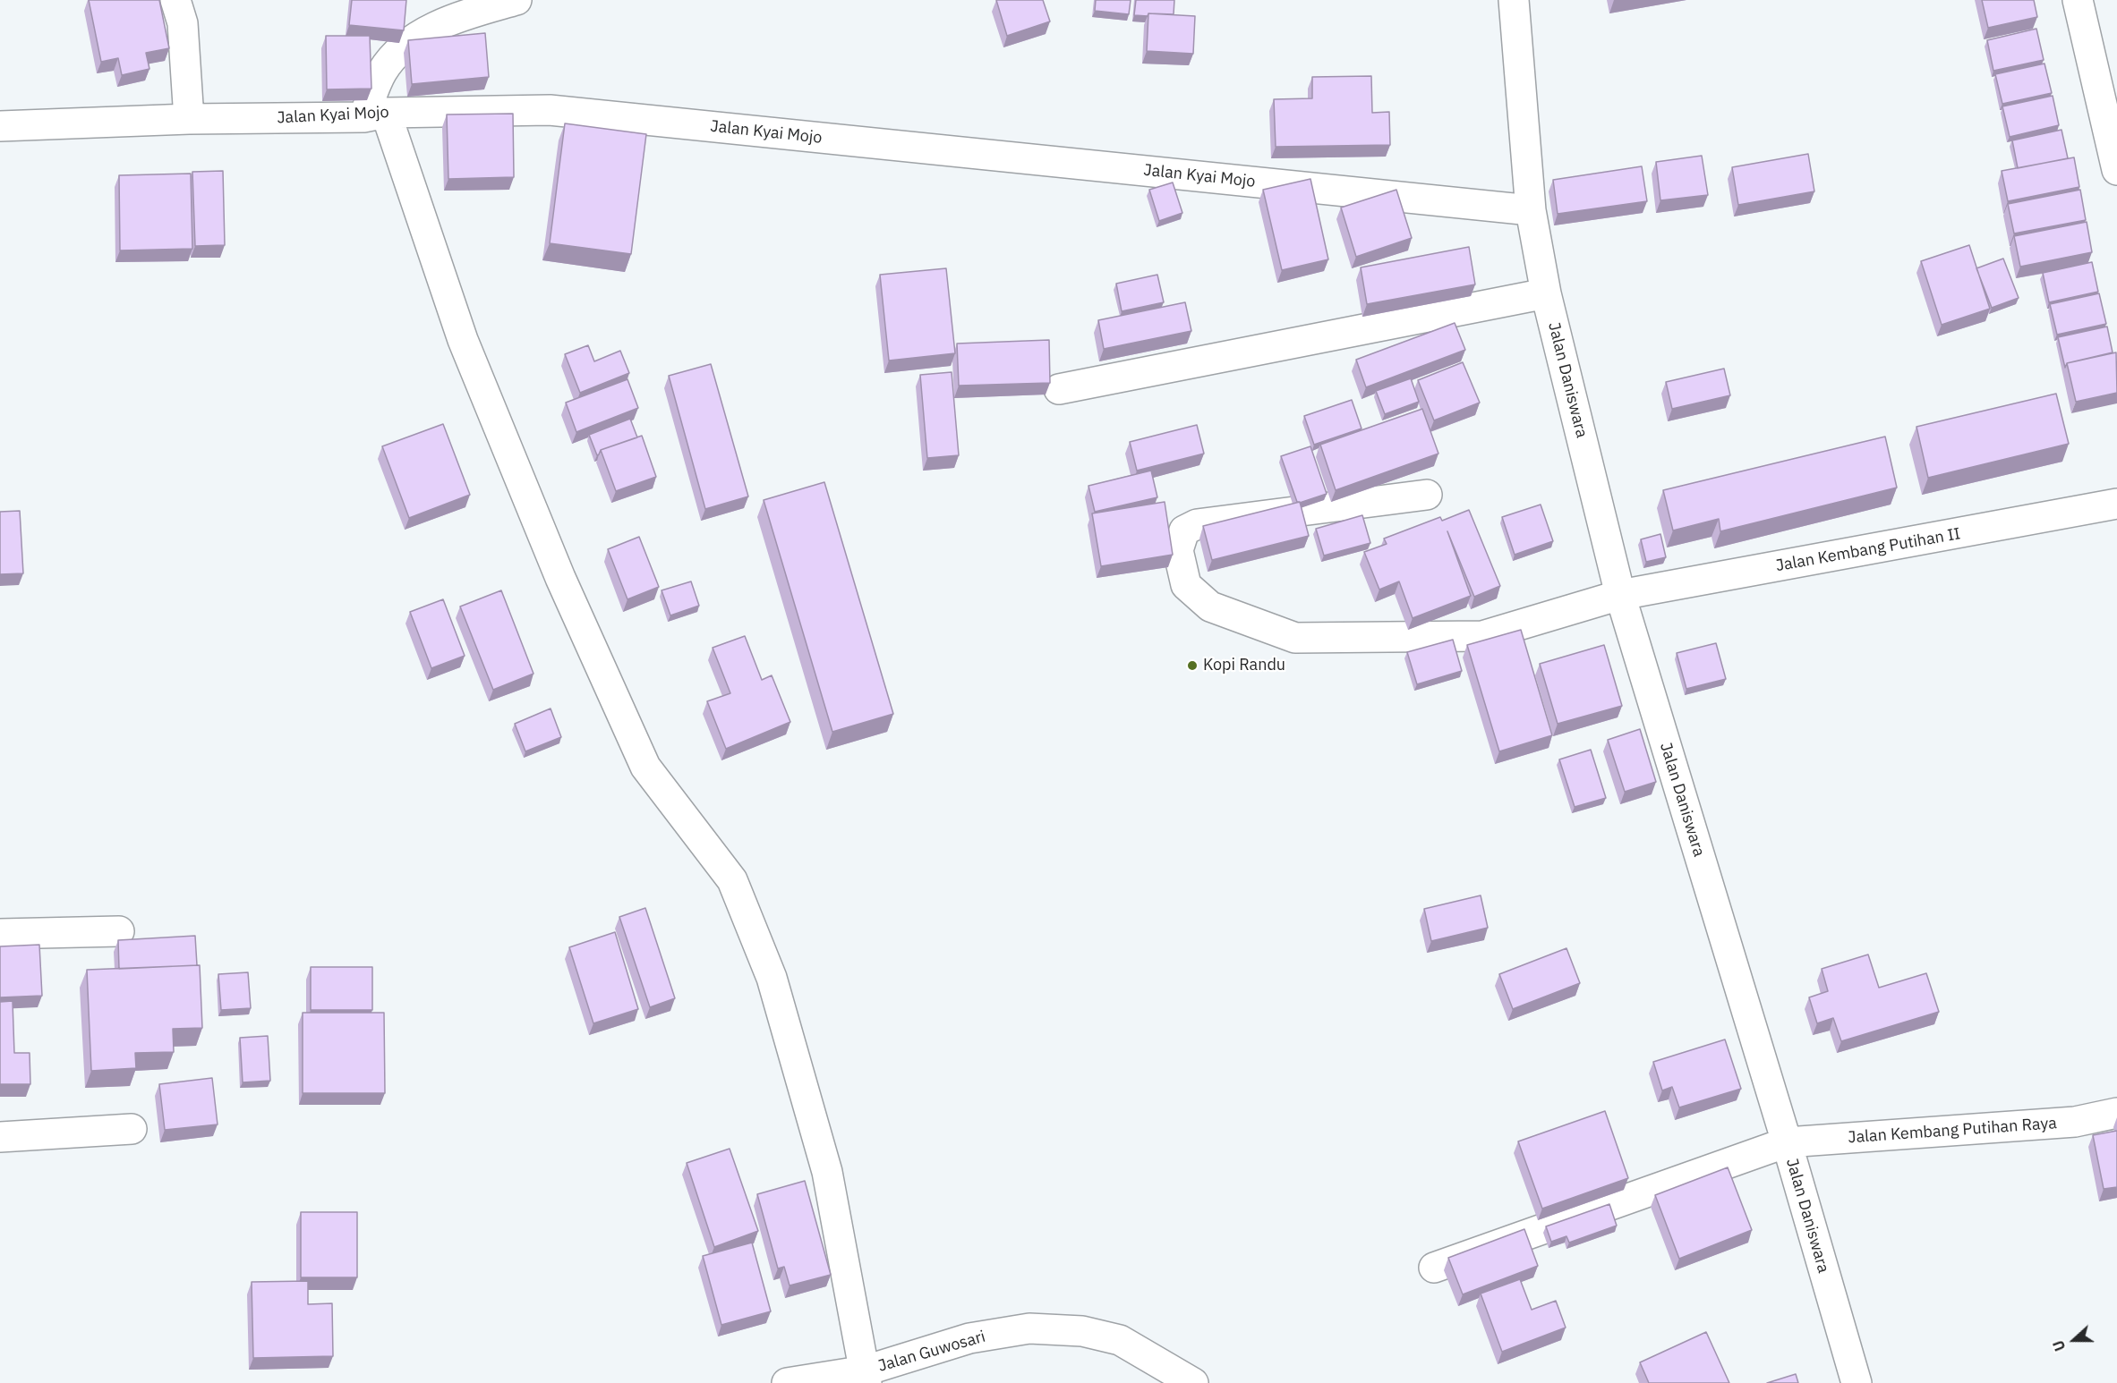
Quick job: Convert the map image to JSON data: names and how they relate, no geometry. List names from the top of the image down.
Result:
{
  "streets": {
    "street": [
      "Jalan Kyai Mojo",
      "Jalan Daniswara",
      "Jalan Kembang Putihan II",
      "Jalan Kembang Putihan Raya",
      "Jalan Guwosari"
    ]
  },
  "crossings": [
    ["Jalan Kyai Mojo", "Jalan Daniswara"],
    ["Jalan Daniswara", "Jalan Kembang Putihan II"],
    ["Jalan Daniswara", "Jalan Kembang Putihan Raya"]
  ],
  "places": ["Kopi Randu"],
  "north": "left"
}
